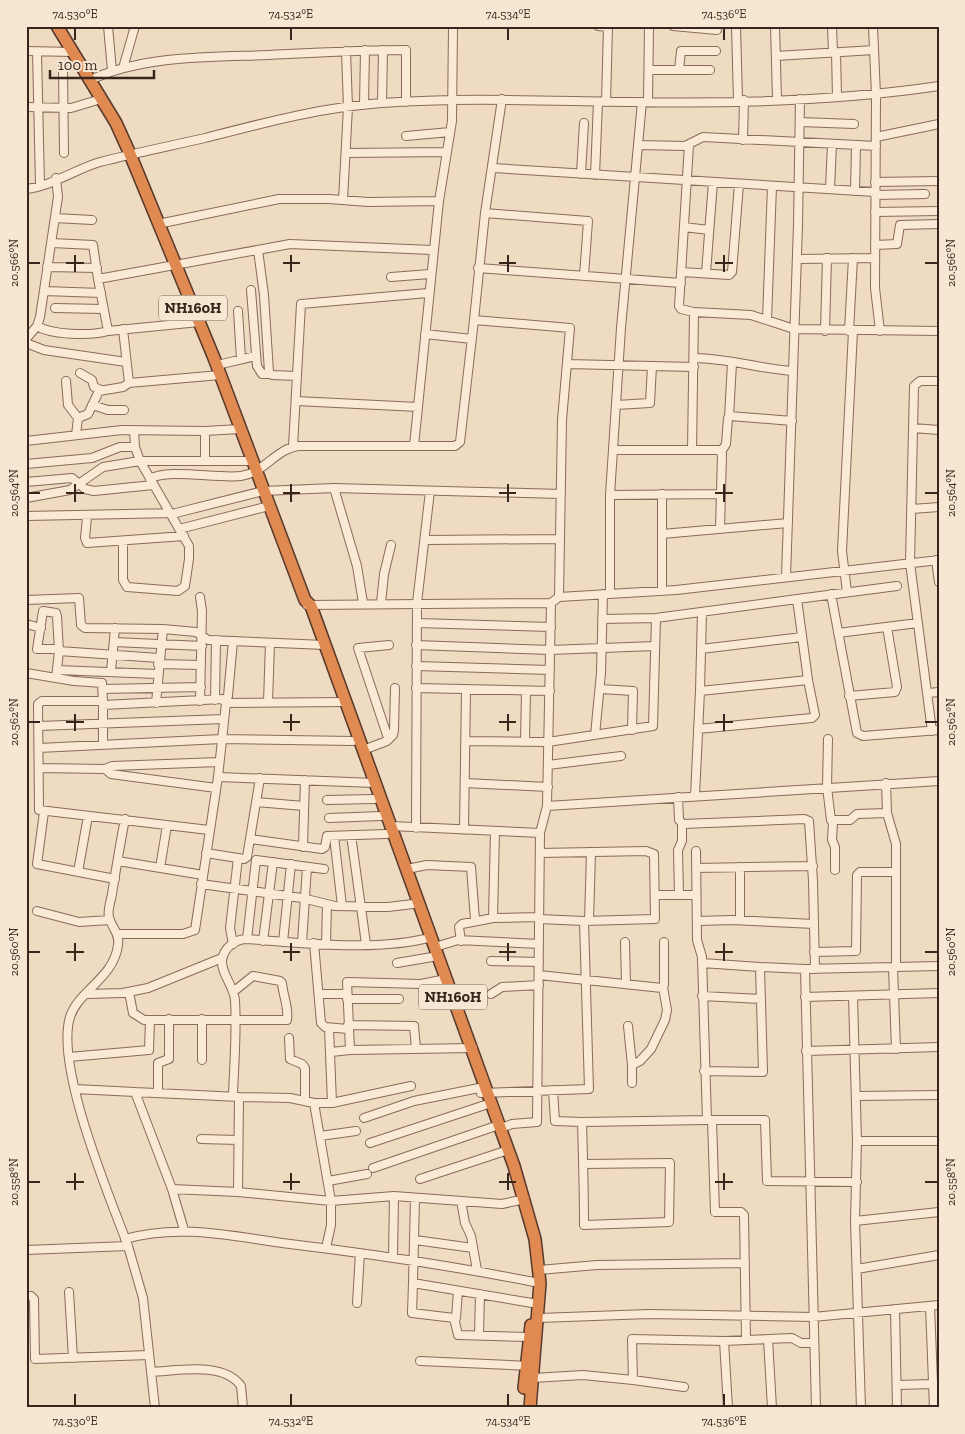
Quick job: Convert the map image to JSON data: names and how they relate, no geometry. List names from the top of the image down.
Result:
{
  "streets": {
    "highway": ["NH160H"]
  },
  "scale_bar": "100 m",
  "coordinates": [
    "74.530°E",
    "74.532°E",
    "74.534°E",
    "74.536°E",
    "20.566°N",
    "20.564°N",
    "20.562°N",
    "20.560°N",
    "20.558°N"
  ]
}
